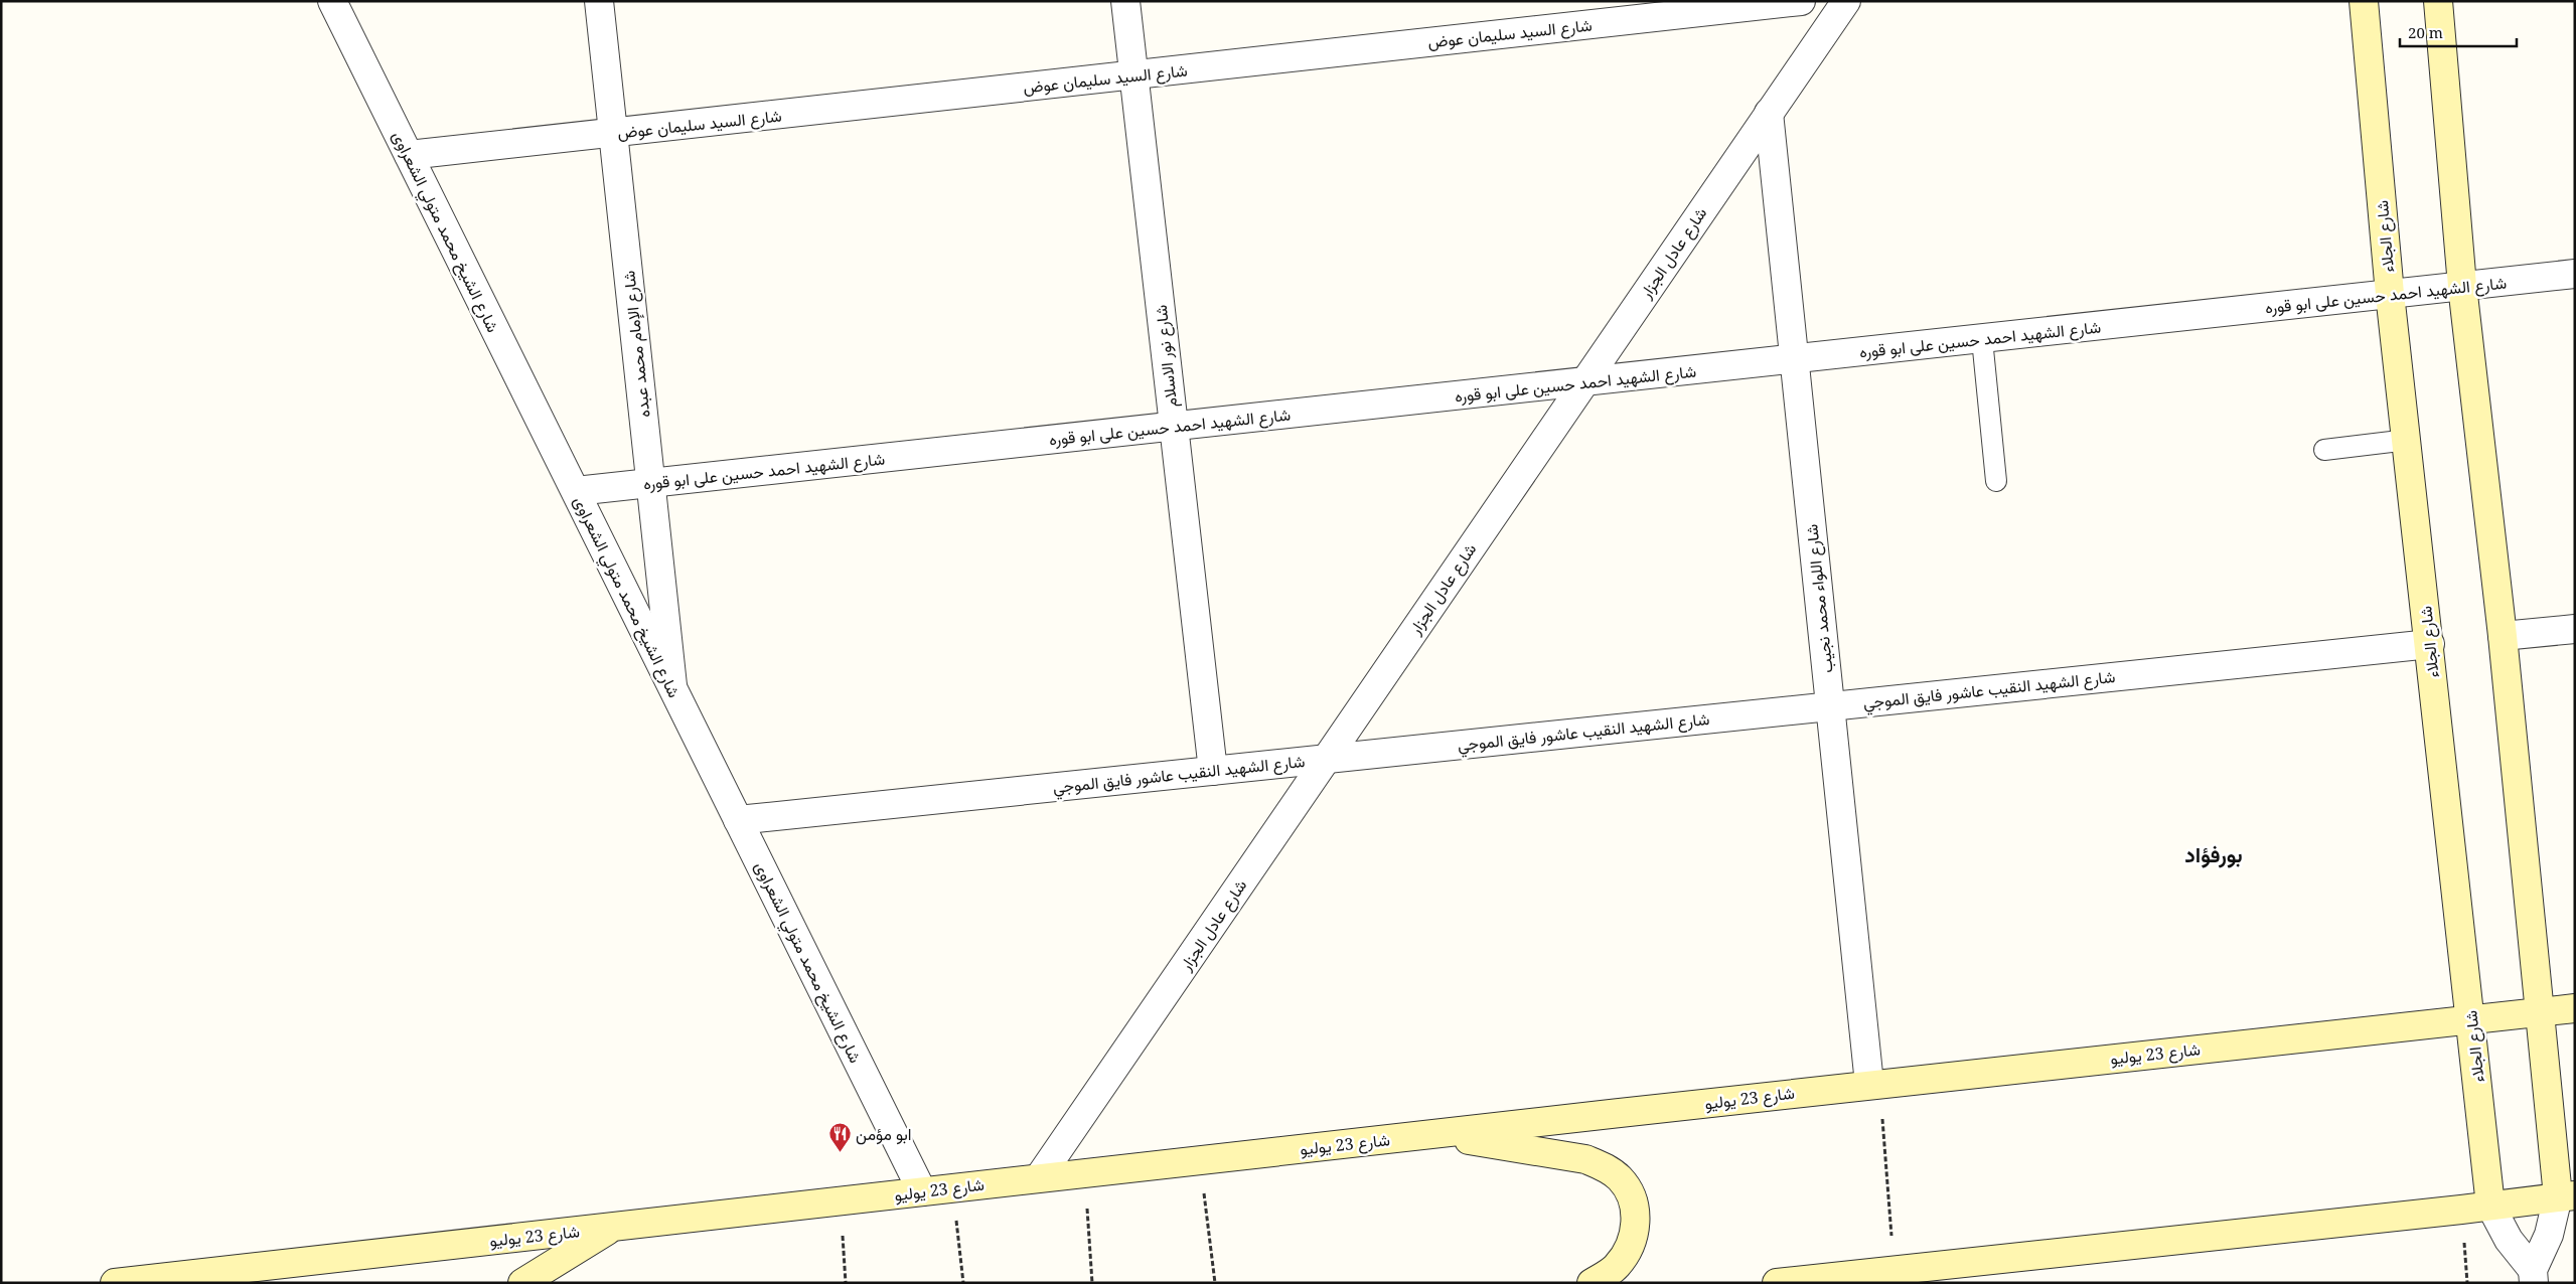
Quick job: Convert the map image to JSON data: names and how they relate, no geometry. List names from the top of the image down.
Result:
{
  "streets": {
    "main road": ["شارع الجلاء", "شارع 23 يوليو"],
    "street": [
      "شارع السيد سليمان عوض",
      "شارع الشيخ محمد متولي الشعراوى",
      "شارع عادل الجزار",
      "شارع الشهيد احمد حسين على ابو قوره",
      "شارع الإمام محمد عبده",
      "شارع نور الاسلام",
      "شارع اللواء محمد نجيب",
      "شارع الشهيد النقيب عاشور فايق الموجي"
    ]
  },
  "crossings": [
    ["شارع السيد سليمان عوض", "شارع الشيخ محمد متولي الشعراوى"],
    ["شارع السيد سليمان عوض", "شارع الإمام محمد عبده"],
    ["شارع السيد سليمان عوض", "شارع نور الاسلام"],
    ["شارع الشيخ محمد متولي الشعراوى", "شارع الشهيد احمد حسين على ابو قوره"],
    ["شارع الشيخ محمد متولي الشعراوى", "شارع الإمام محمد عبده"],
    ["شارع الشيخ محمد متولي الشعراوى", "شارع الشهيد النقيب عاشور فايق الموجي"],
    ["شارع الشيخ محمد متولي الشعراوى", "شارع 23 يوليو"],
    ["شارع الجلاء", "شارع الشهيد احمد حسين على ابو قوره"],
    ["شارع الجلاء", "شارع الشهيد النقيب عاشور فايق الموجي"],
    ["شارع الجلاء", "شارع 23 يوليو"],
    ["شارع عادل الجزار", "شارع الشهيد احمد حسين على ابو قوره"],
    ["شارع عادل الجزار", "شارع اللواء محمد نجيب"],
    ["شارع عادل الجزار", "شارع الشهيد النقيب عاشور فايق الموجي"],
    ["شارع عادل الجزار", "شارع 23 يوليو"],
    ["شارع الشهيد احمد حسين على ابو قوره", "شارع الإمام محمد عبده"],
    ["شارع الشهيد احمد حسين على ابو قوره", "شارع نور الاسلام"],
    ["شارع الشهيد احمد حسين على ابو قوره", "شارع اللواء محمد نجيب"],
    ["شارع نور الاسلام", "شارع الشهيد النقيب عاشور فايق الموجي"],
    ["شارع اللواء محمد نجيب", "شارع الشهيد النقيب عاشور فايق الموجي"],
    ["شارع اللواء محمد نجيب", "شارع 23 يوليو"]
  ],
  "districts": ["بورفؤاد"],
  "places": {
    "restaurant": ["ابو مؤمن"]
  },
  "scale_bar": "20 m"
}
